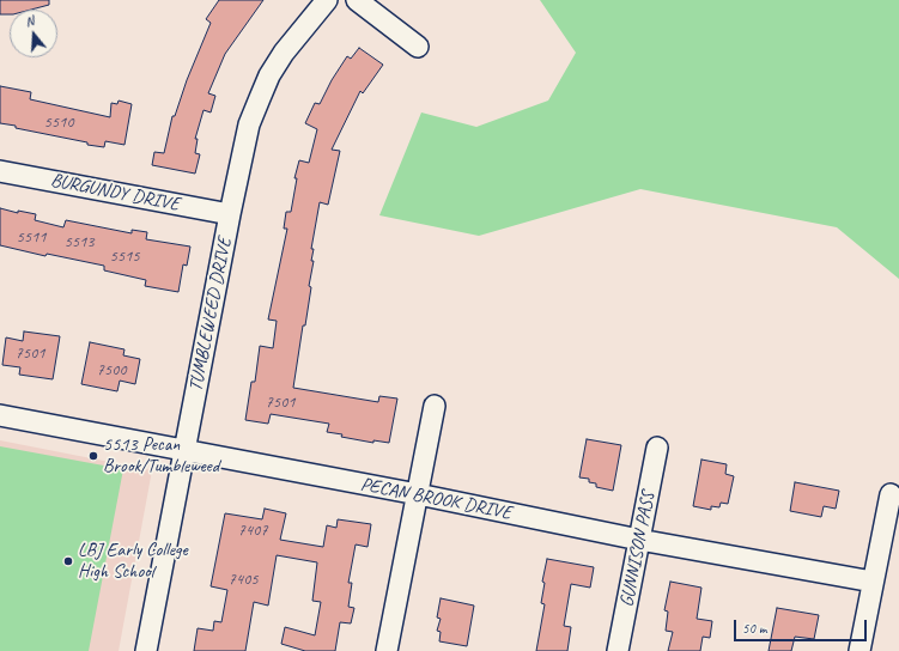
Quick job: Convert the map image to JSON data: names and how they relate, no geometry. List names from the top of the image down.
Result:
{
  "streets": {
    "street": [
      "BURGUNDY DRIVE",
      "TUMBLEWEED DRIVE",
      "PECAN BROOK DRIVE",
      "GUNNISON PASS"
    ]
  },
  "crossings": [
    ["BURGUNDY DRIVE", "TUMBLEWEED DRIVE"],
    ["TUMBLEWEED DRIVE", "PECAN BROOK DRIVE"],
    ["PECAN BROOK DRIVE", "GUNNISON PASS"]
  ],
  "places": ["5513 Pecan Brook/Tumbleweed", "LBJ Early College High School"],
  "house_numbers": [
    "5510",
    "5511",
    "5513",
    "5515",
    "7501",
    "7500",
    "7501",
    "7407",
    "7405"
  ],
  "scale_bar": "50 m",
  "north": "top"
}
